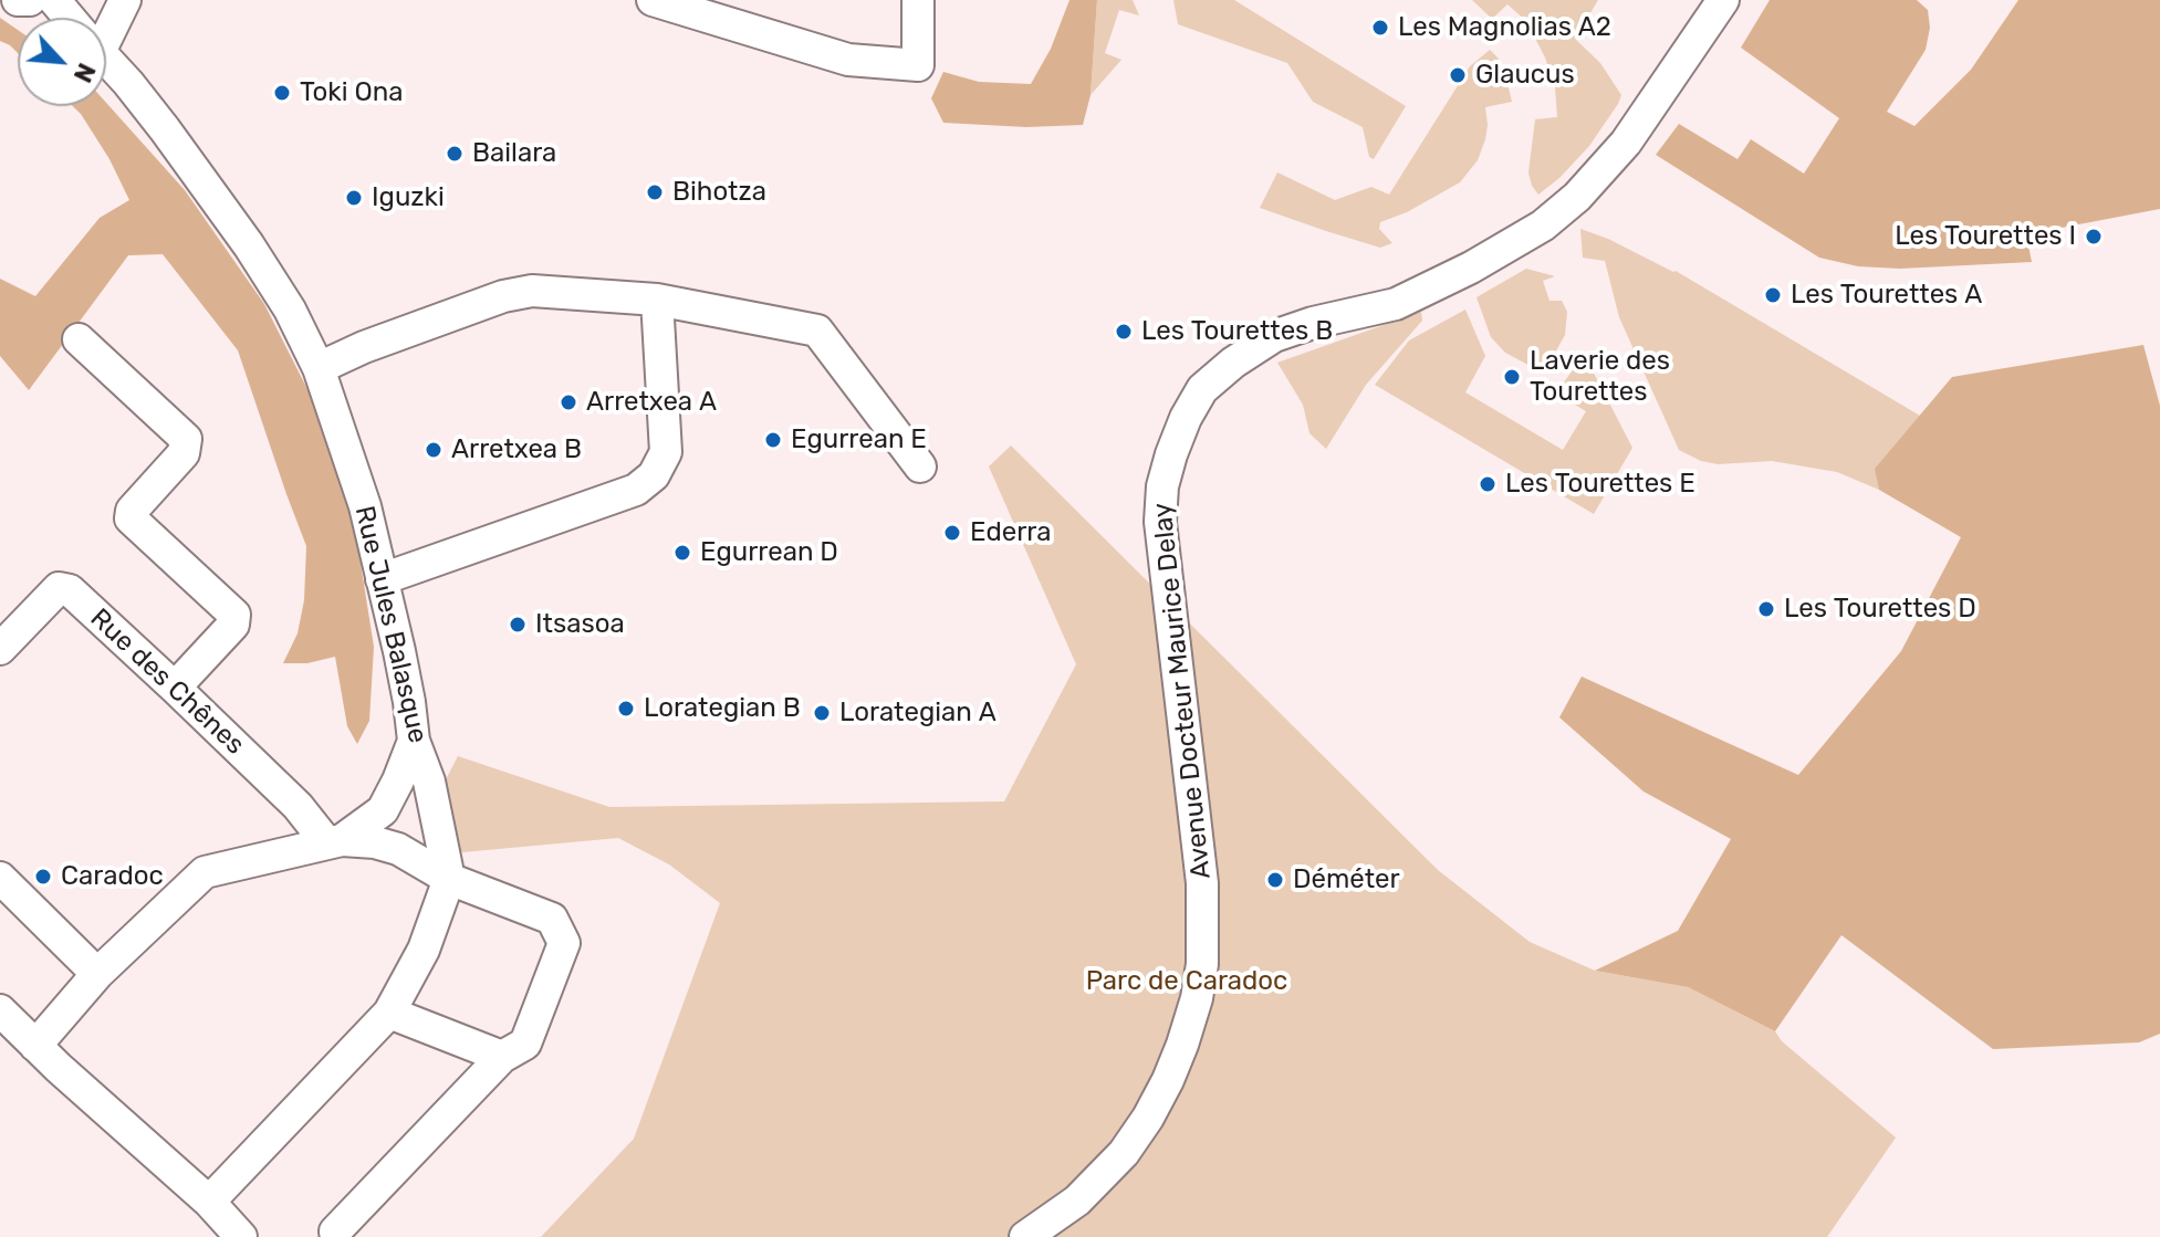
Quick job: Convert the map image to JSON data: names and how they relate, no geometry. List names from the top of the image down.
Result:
{
  "streets": {
    "street": ["Rue Jules Balasque", "Rue des Chênes", "Avenue Docteur Maurice Delay"]
  },
  "parks": ["Parc de Caradoc"],
  "places": [
    "Les Magnolias A2",
    "Glaucus",
    "Toki Ona",
    "Bailara",
    "Bihotza",
    "Iguzki",
    "Les Tourettes I",
    "Les Tourettes A",
    "Les Tourettes B",
    "Laverie des Tourettes",
    "Arretxea A",
    "Egurrean E",
    "Arretxea B",
    "Les Tourettes E",
    "Ederra",
    "Egurrean D",
    "Les Tourettes D",
    "Itsasoa",
    "Lorategian B",
    "Lorategian A",
    "Caradoc",
    "Déméter"
  ],
  "north": "bottom right"
}
